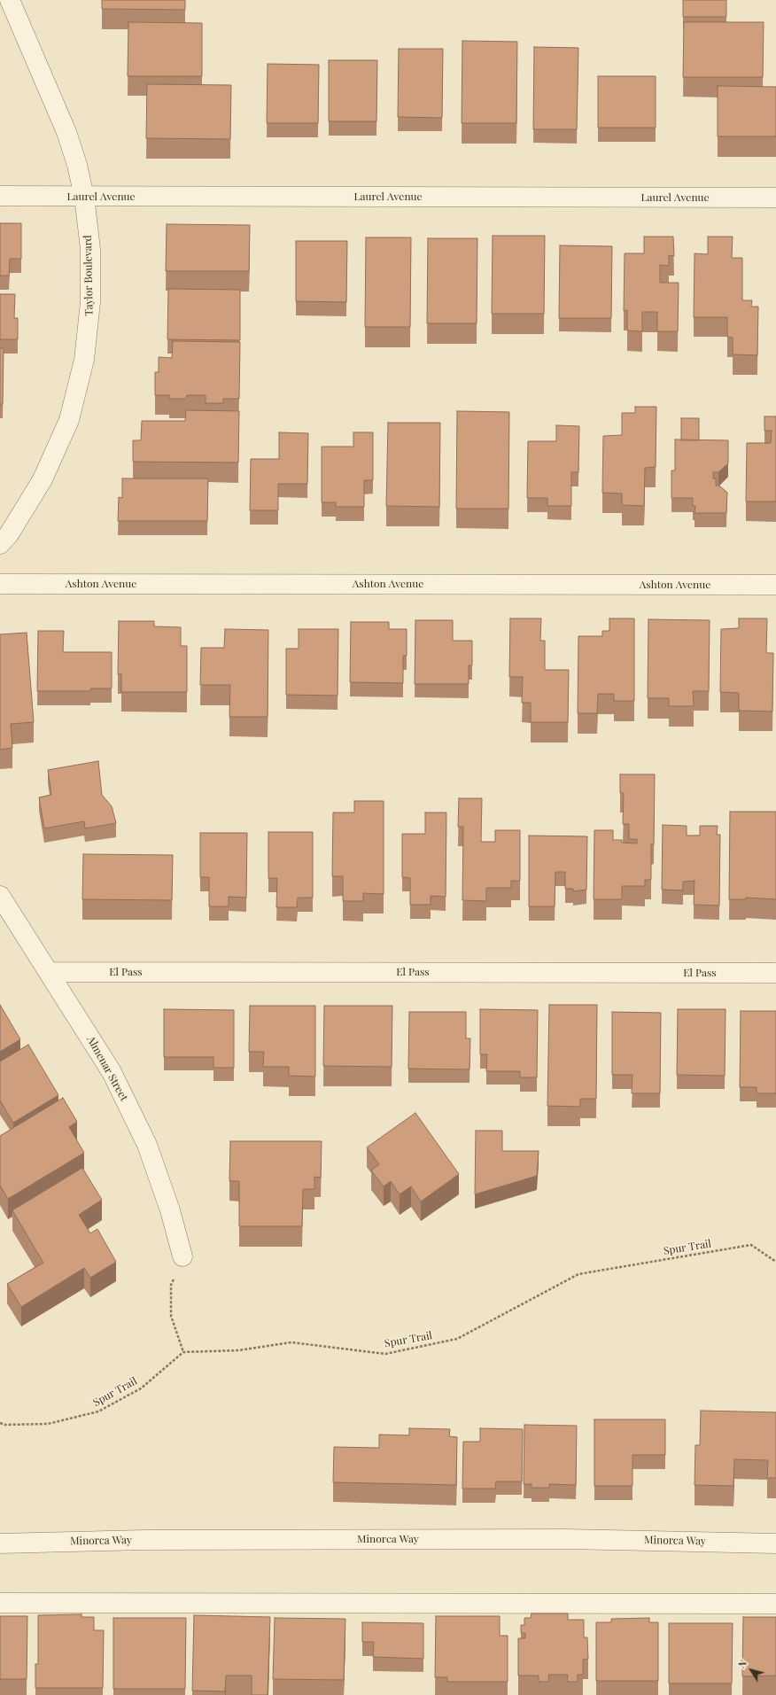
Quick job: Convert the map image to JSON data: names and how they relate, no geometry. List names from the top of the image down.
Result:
{
  "streets": {
    "street": [
      "Laurel Avenue",
      "Taylor Boulevard",
      "Ashton Avenue",
      "El Pass",
      "Almenar Street",
      "Minorca Way"
    ],
    "path": ["Spur Trail"]
  },
  "crossings": [
    ["Laurel Avenue", "Taylor Boulevard"],
    ["El Pass", "Almenar Street"]
  ],
  "north": "top left"
}
